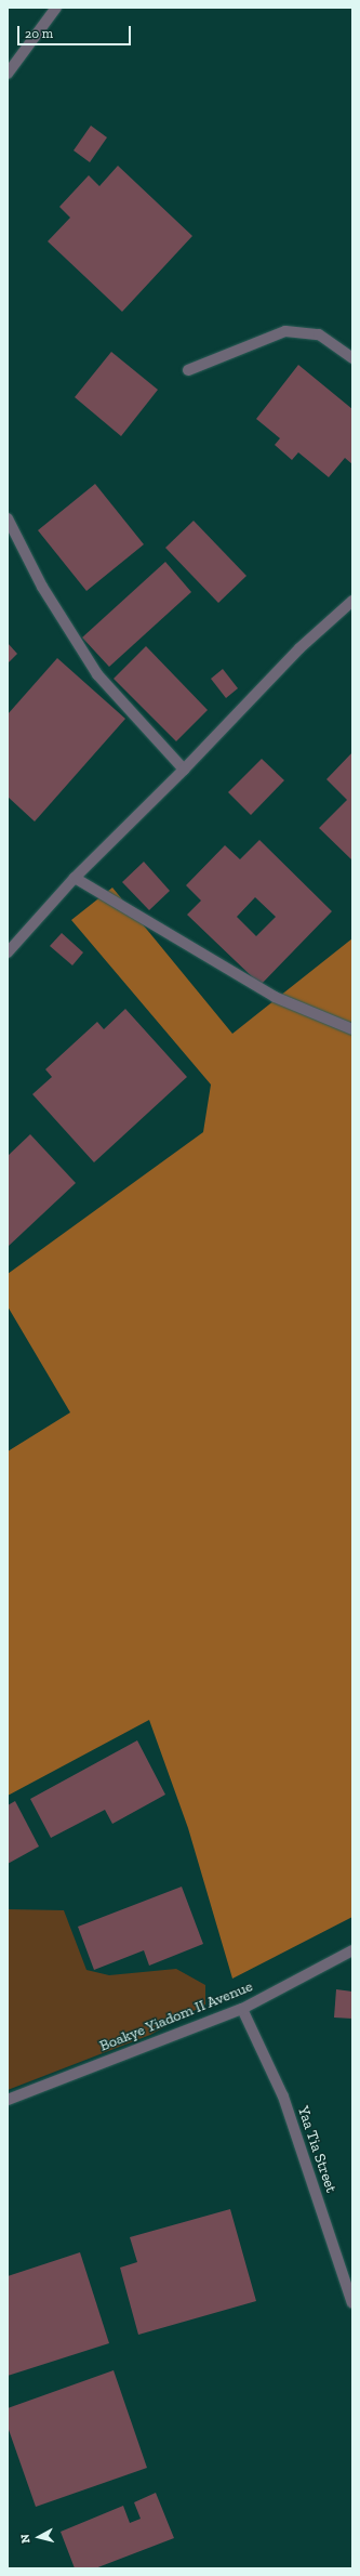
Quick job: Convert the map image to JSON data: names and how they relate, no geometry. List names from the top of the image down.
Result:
{
  "streets": {
    "street": ["Boakye Yiadom II Avenue", "Yaa Tia Street"]
  },
  "crossings": [
    ["Boakye Yiadom II Avenue", "Yaa Tia Street"]
  ],
  "scale_bar": "20 m",
  "north": "left"
}
